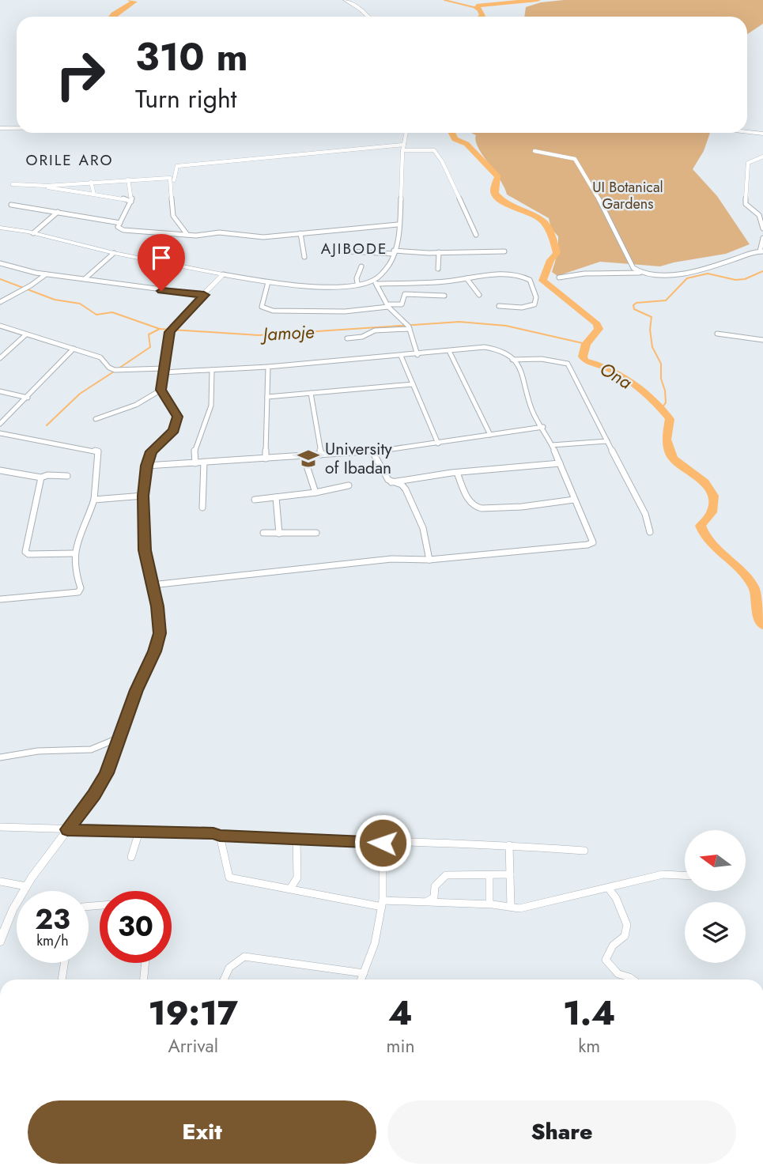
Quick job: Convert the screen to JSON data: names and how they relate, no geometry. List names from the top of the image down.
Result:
{
  "districts": ["ORILE ARO", "AJIBODE"],
  "water": ["Jamoje", "Ona"],
  "parks": ["UI Botanical Gardens"],
  "places": {
    "school or university": ["University of Ibadan"]
  },
  "north": "left",
  "page": {
    "turn": ["310 m", "Turn right"],
    "speed": "23 km/h",
    "limit": "30",
    "eta": [
      "19:17",
      "Arrival",
      "4",
      "min",
      "1.4",
      "km"
    ],
    "buttons": ["Exit", "Share"]
  }
}
